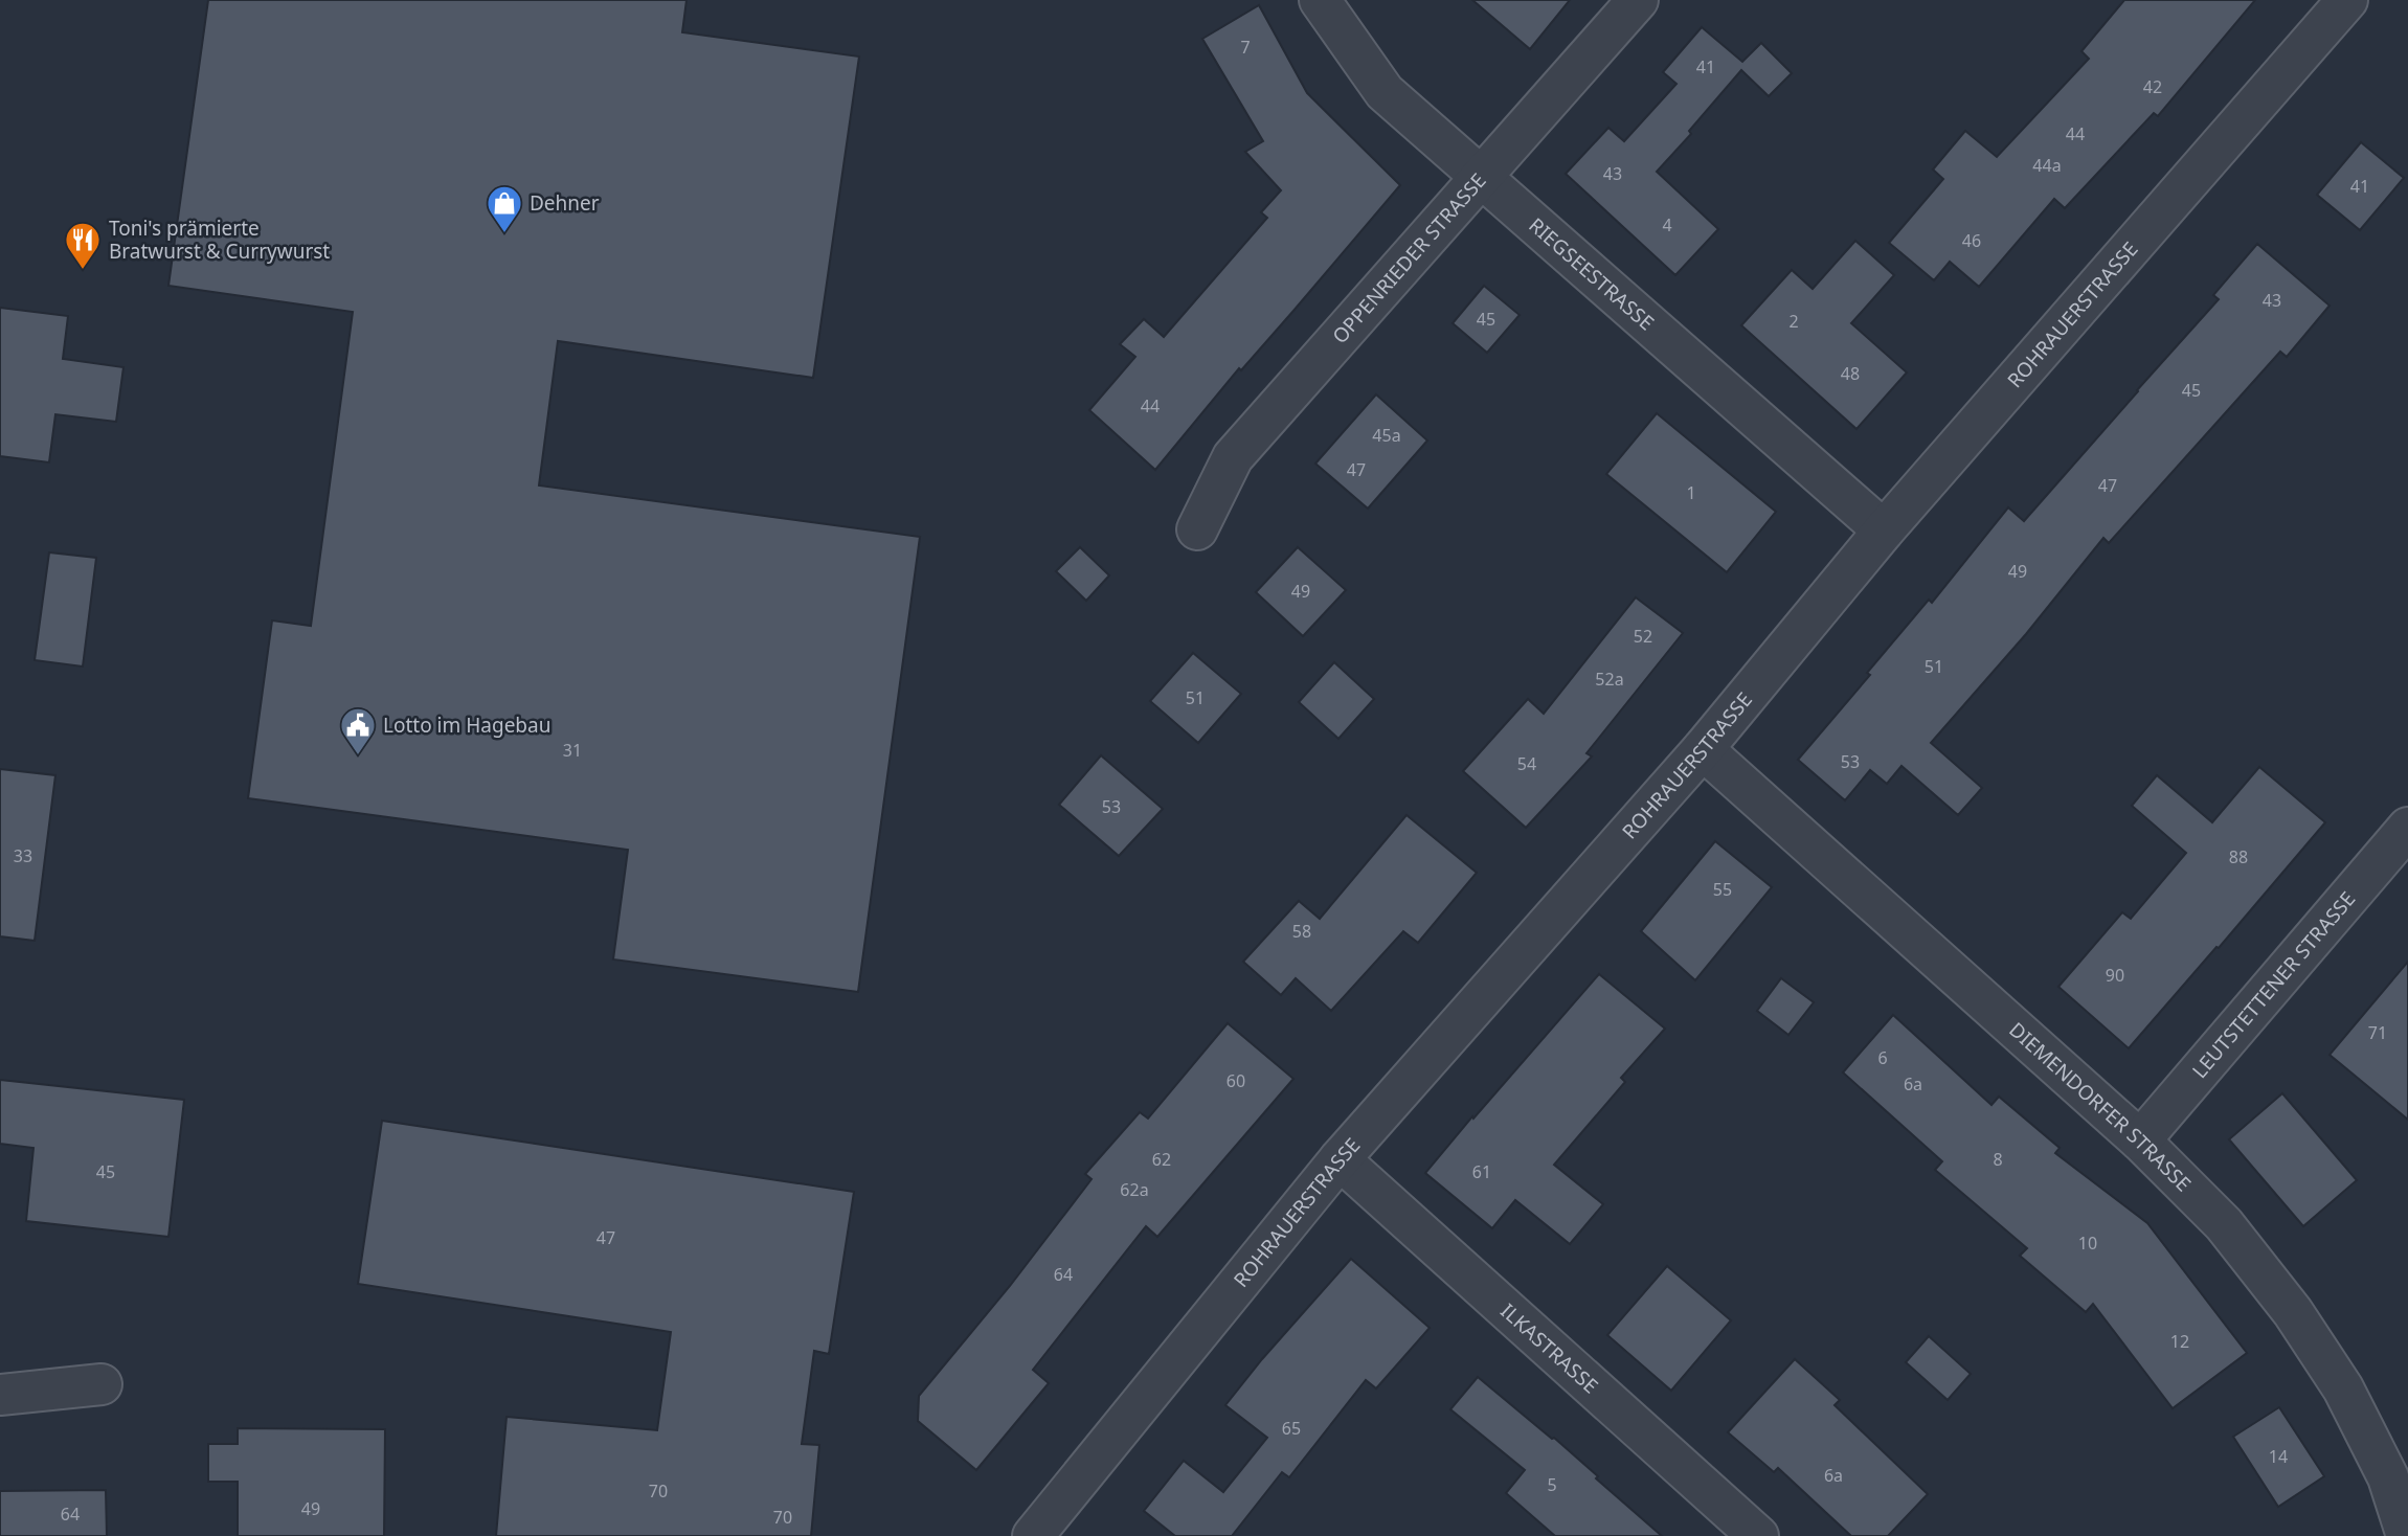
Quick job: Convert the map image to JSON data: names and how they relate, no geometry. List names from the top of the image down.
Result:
{
  "streets": {
    "street": [
      "OPPENRIEDER STRASSE",
      "RIEGSEESTRASSE",
      "ROHRAUERSTRASSE",
      "LEUTSTETTENER STRASSE",
      "DIEMENDORFER STRASSE",
      "ILKASTRASSE"
    ]
  },
  "crossings": [
    ["OPPENRIEDER STRASSE", "RIEGSEESTRASSE"],
    ["RIEGSEESTRASSE", "ROHRAUERSTRASSE"],
    ["ROHRAUERSTRASSE", "DIEMENDORFER STRASSE"],
    ["ROHRAUERSTRASSE", "ILKASTRASSE"],
    ["LEUTSTETTENER STRASSE", "DIEMENDORFER STRASSE"]
  ],
  "places": {
    "shop": ["Dehner"],
    "restaurant": ["Toni's prämierte Bratwurst & Currywurst"],
    "public building": ["Lotto im Hagebau"]
  },
  "house_numbers": [
    "7",
    "41",
    "42",
    "44",
    "44a",
    "43",
    "41",
    "4",
    "46",
    "43",
    "45",
    "2",
    "48",
    "45",
    "44",
    "45a",
    "47",
    "47",
    "1",
    "49",
    "49",
    "52",
    "51",
    "52a",
    "51",
    "31",
    "53",
    "54",
    "53",
    "33",
    "88",
    "55",
    "58",
    "90",
    "71",
    "6",
    "60",
    "6a",
    "62",
    "8",
    "45",
    "61",
    "62a",
    "47",
    "10",
    "64",
    "12",
    "65",
    "14",
    "6a",
    "5",
    "70",
    "49",
    "64",
    "70"
  ]
}
